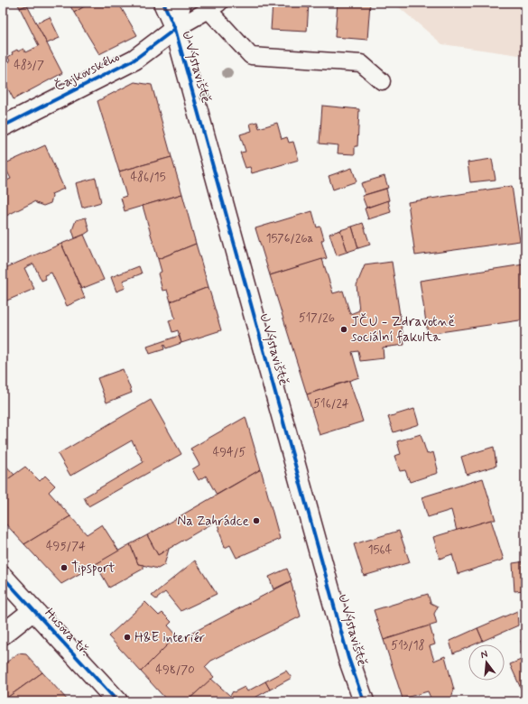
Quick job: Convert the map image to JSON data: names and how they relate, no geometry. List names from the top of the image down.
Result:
{
  "streets": {
    "street": ["U Výstaviště", "Čajkovského", "Husova tř."]
  },
  "crossings": [
    ["U Výstaviště", "Čajkovského"]
  ],
  "places": [
    "JČU - Zdravotně sociální fakulta",
    "Na Zahrádce",
    "Tipsport",
    "H&E interiér"
  ],
  "house_numbers": [
    "483/7",
    "486/15",
    "1576/26a",
    "517/26",
    "516/24",
    "494/5",
    "495/74",
    "1564",
    "513/18",
    "498/70"
  ],
  "north": "top"
}
